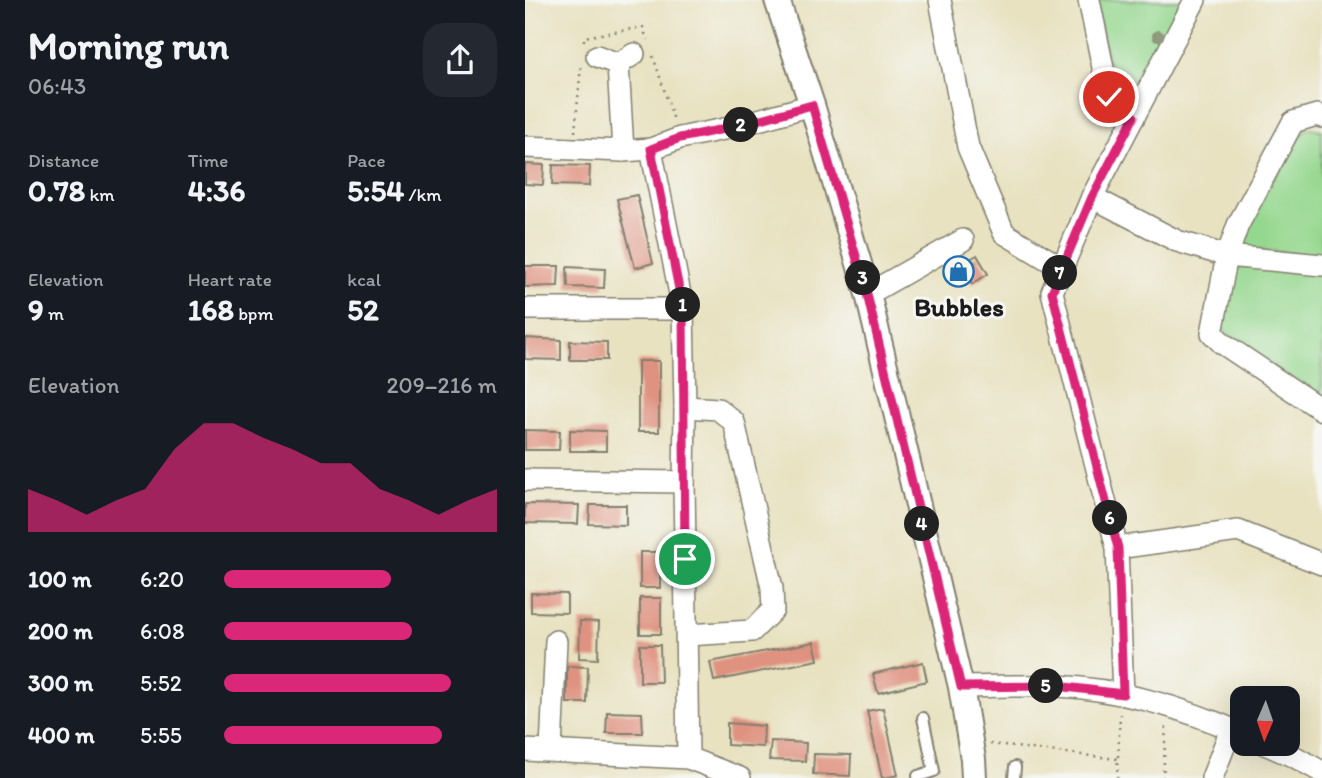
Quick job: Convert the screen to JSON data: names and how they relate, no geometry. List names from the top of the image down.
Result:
{
  "places": {
    "shop": ["Bubbles"]
  },
  "north": "bottom",
  "page": {
    "heading": ["Morning run", "06:43"],
    "pins": [
      "2",
      "7",
      "3",
      "1",
      "6",
      "4",
      "5"
    ],
    "stats": [
      ["Distance", "0.78 km"],
      ["Time", "4:36"],
      ["Pace", "5:54 /km"],
      ["Elevation", "9 m"],
      ["Heart rate", "168 bpm"],
      ["kcal", "52"]
    ],
    "chart": ["Elevation", "209–216 m"],
    "list": [
      {
        "name": "100 m",
        "note": "6:20"
      },
      {
        "name": "200 m",
        "note": "6:08"
      },
      {
        "name": "300 m",
        "note": "5:52"
      },
      {
        "name": "400 m",
        "note": "5:55"
      }
    ]
  }
}
